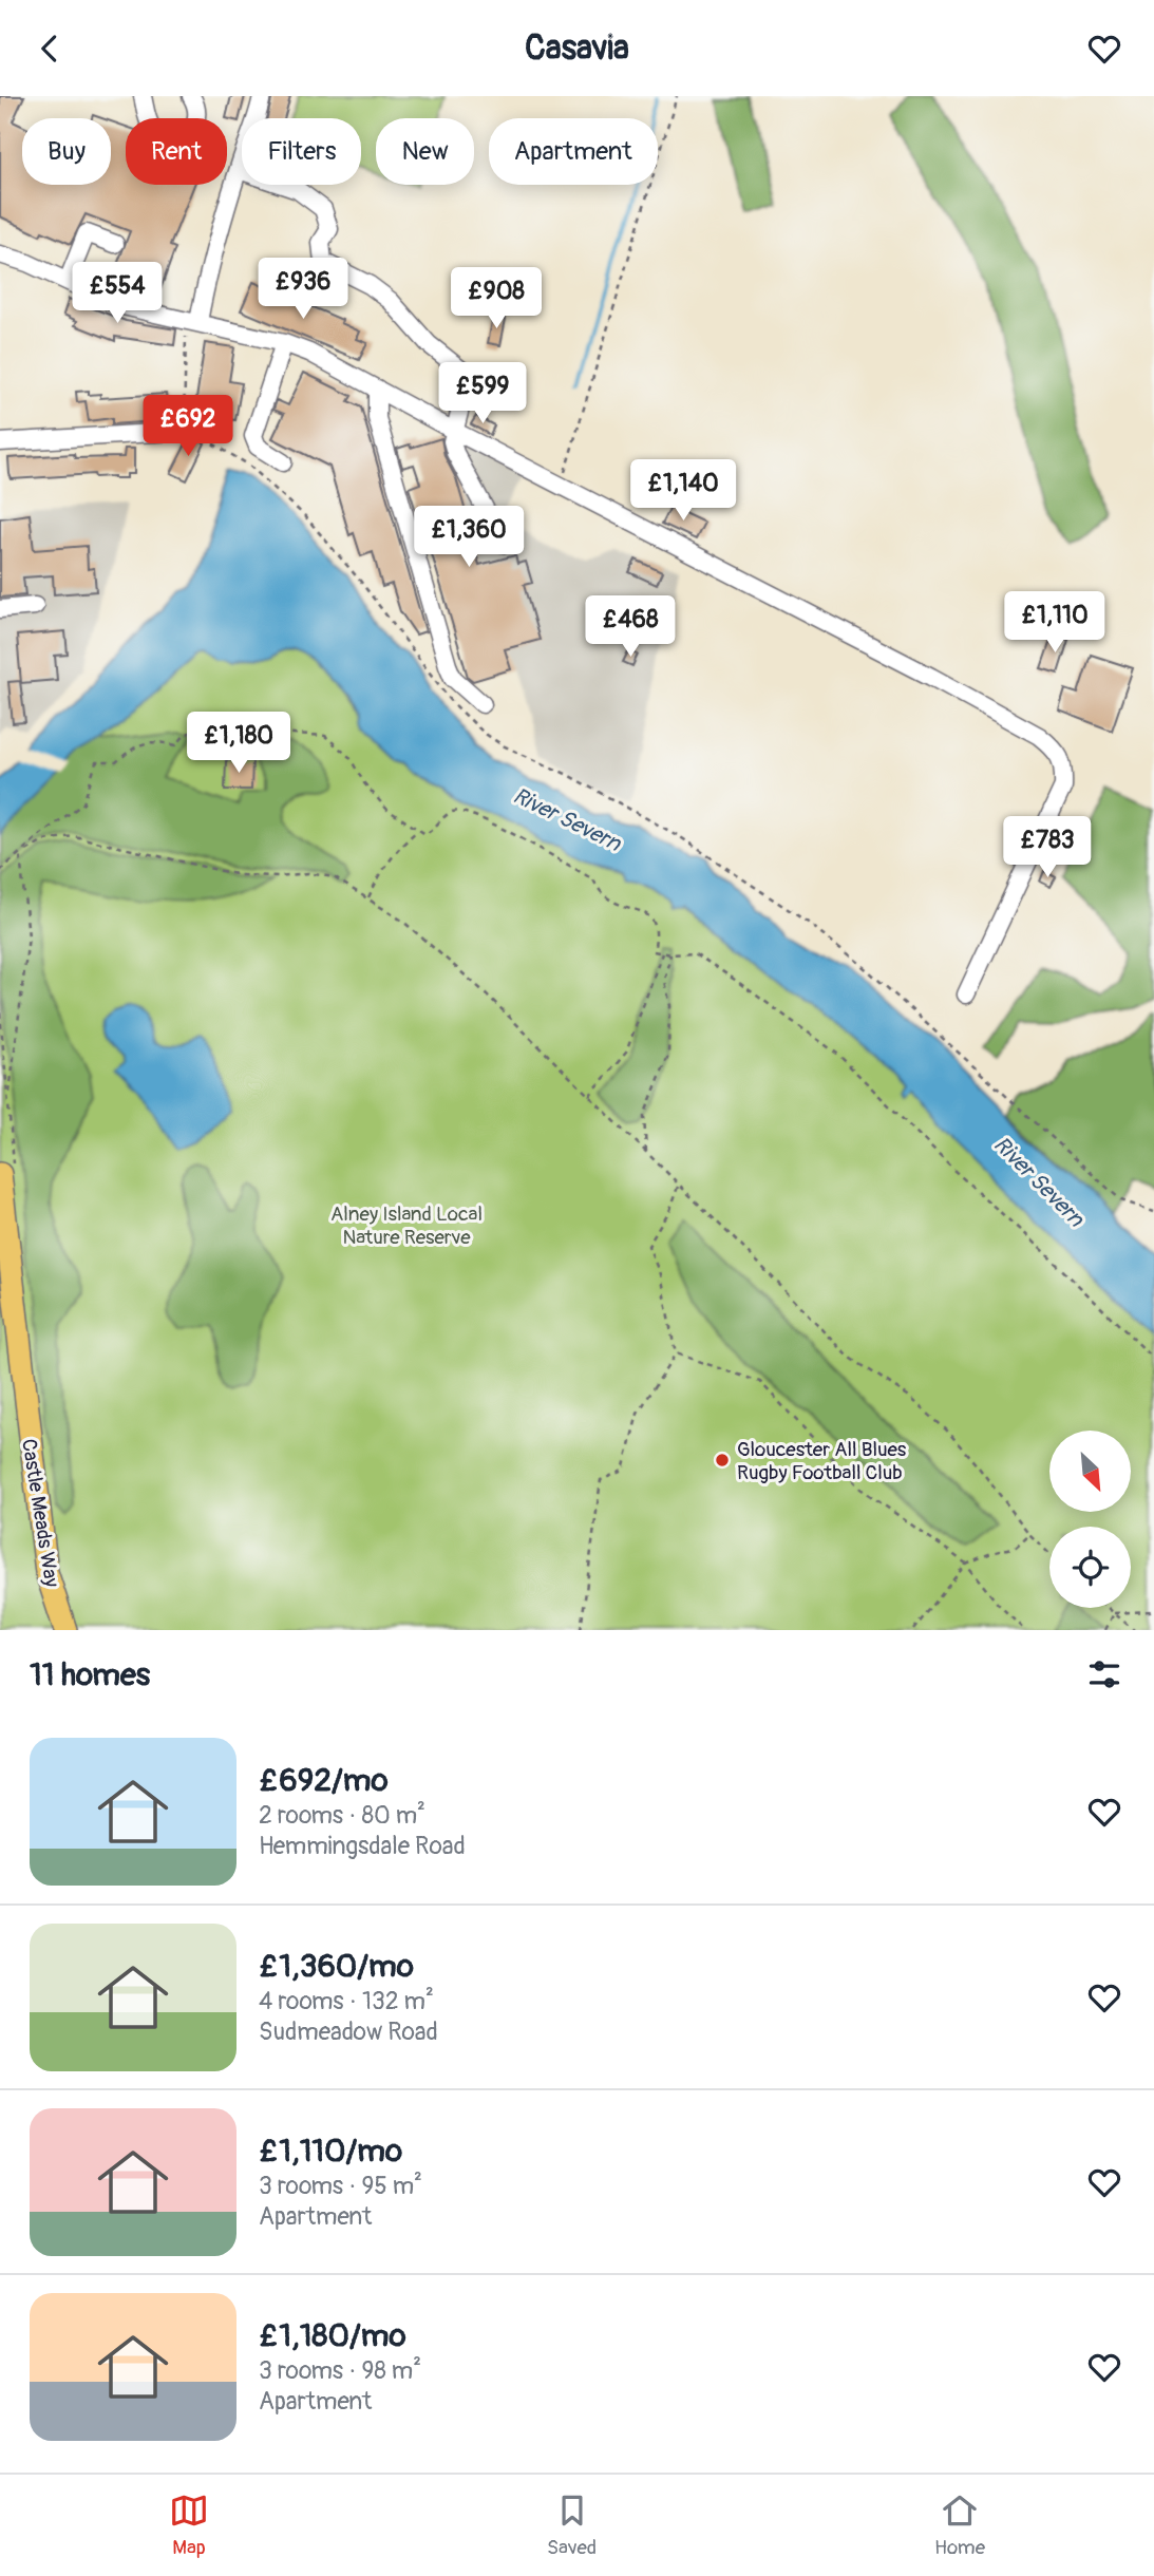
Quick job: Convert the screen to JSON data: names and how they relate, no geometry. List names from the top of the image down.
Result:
{
  "streets": {
    "main road": ["Castle Meads Way"]
  },
  "water": ["River Severn"],
  "parks": ["Alney Island Local Nature Reserve"],
  "places": ["Gloucester All Blues Rugby Football Club"],
  "north": "bottom right",
  "page": {
    "header": "Casavia",
    "chip": [
      "Buy",
      "Rent",
      "Filters",
      "New",
      "Apartment"
    ],
    "price": [
      "£936",
      "£554",
      "£908",
      "£599",
      "£692",
      "£1,140",
      "£1,360",
      "£1,110",
      "£468",
      "£1,180",
      "£783"
    ],
    "heading": "11 homes",
    "list": [
      {
        "name": "£692/mo",
        "note": "2 rooms · 80 m² · Hemmingsdale Road"
      },
      {
        "name": "£1,360/mo",
        "note": "4 rooms · 132 m² · Sudmeadow Road"
      },
      {
        "name": "£1,110/mo",
        "note": "3 rooms · 95 m² · Apartment"
      },
      {
        "name": "£1,180/mo",
        "note": "3 rooms · 98 m² · Apartment"
      }
    ],
    "tabs": ["Map", "Saved", "Home"]
  }
}
